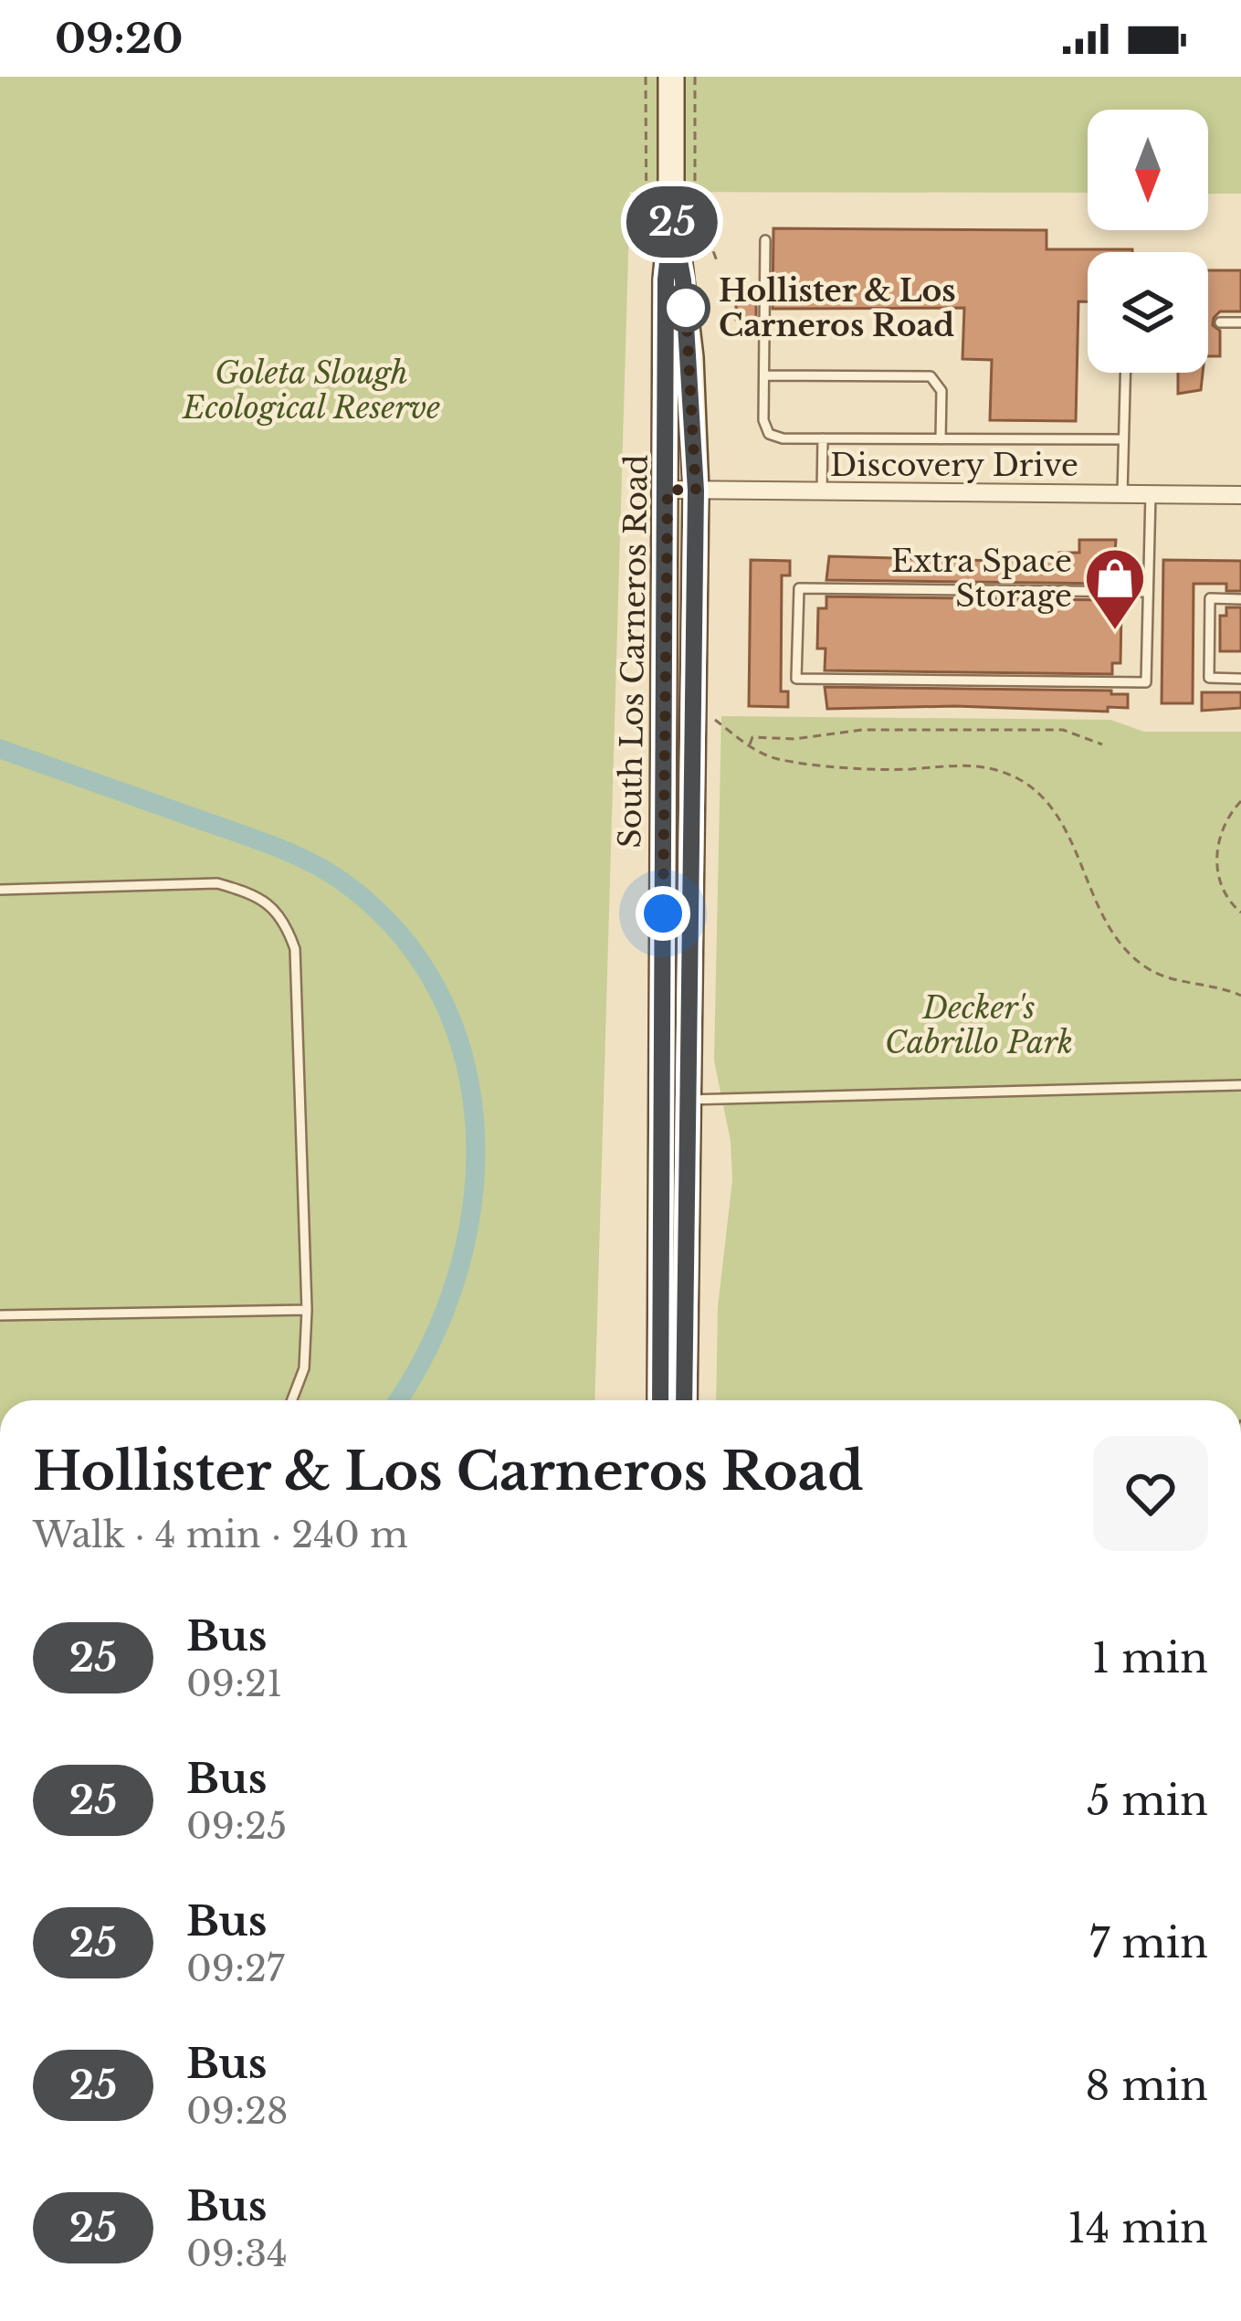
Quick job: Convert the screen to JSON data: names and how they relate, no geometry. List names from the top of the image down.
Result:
{
  "streets": {
    "main road": ["South Los Carneros Road"],
    "street": ["Discovery Drive"]
  },
  "crossings": [
    ["Discovery Drive", "South Los Carneros Road"]
  ],
  "parks": ["Goleta Slough Ecological Reserve", "Decker's Cabrillo Park"],
  "places": {
    "other": ["Hollister & Los Carneros Road"],
    "shop": ["Extra Space Storage"]
  },
  "lines": ["bus line 25"],
  "north": "bottom",
  "page": {
    "status": "09:20",
    "on_map": "25",
    "heading": ["Hollister & Los Carneros Road", "Walk · 4 min · 240 m"],
    "list": [
      {
        "mark": "25",
        "name": "Bus",
        "note": "09:21",
        "value": "1 min"
      },
      {
        "mark": "25",
        "name": "Bus",
        "note": "09:25",
        "value": "5 min"
      },
      {
        "mark": "25",
        "name": "Bus",
        "note": "09:27",
        "value": "7 min"
      },
      {
        "mark": "25",
        "name": "Bus",
        "note": "09:28",
        "value": "8 min"
      },
      {
        "mark": "25",
        "name": "Bus",
        "note": "09:34",
        "value": "14 min"
      }
    ]
  }
}
